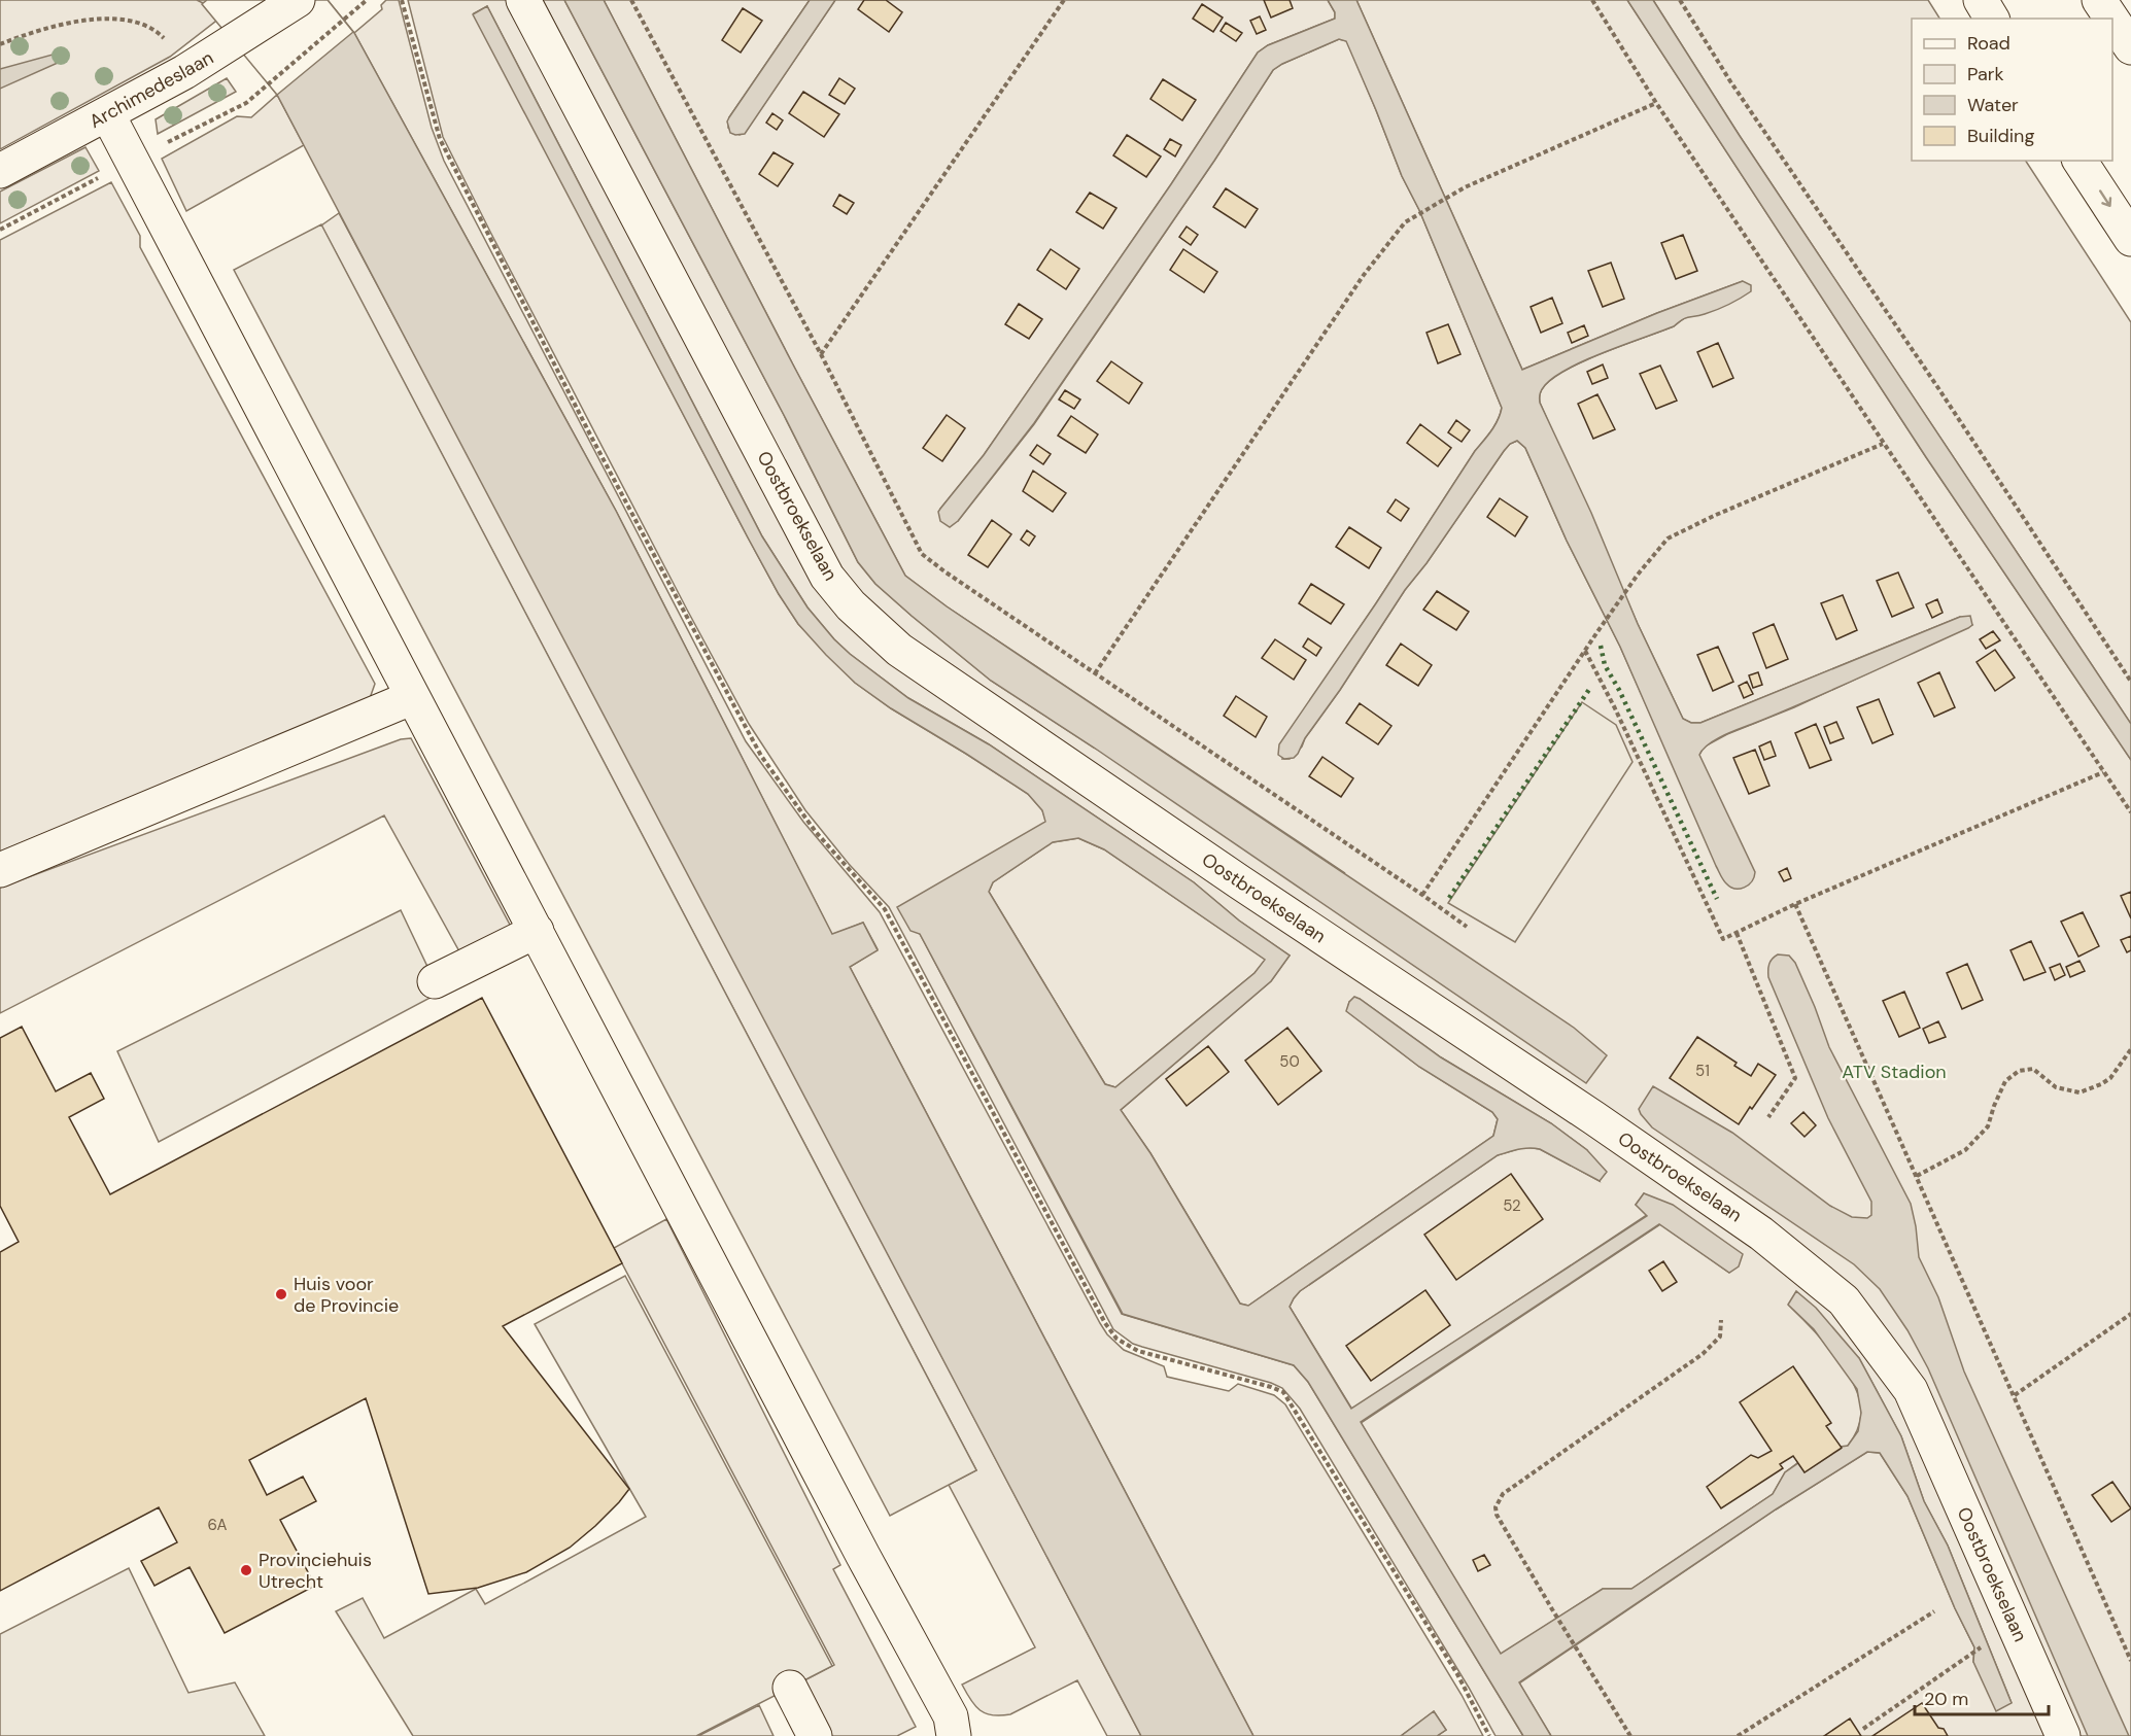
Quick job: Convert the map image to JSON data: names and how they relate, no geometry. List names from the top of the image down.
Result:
{
  "streets": {
    "main road": ["Archimedeslaan", "Oostbroekselaan"]
  },
  "parks": ["ATV Stadion"],
  "places": ["Huis voor de Provincie", "Provinciehuis Utrecht"],
  "house_numbers": [
    "50",
    "51",
    "52",
    "6A"
  ],
  "legend": [
    "Road",
    "Park",
    "Water",
    "Building"
  ],
  "scale_bar": "20 m"
}
